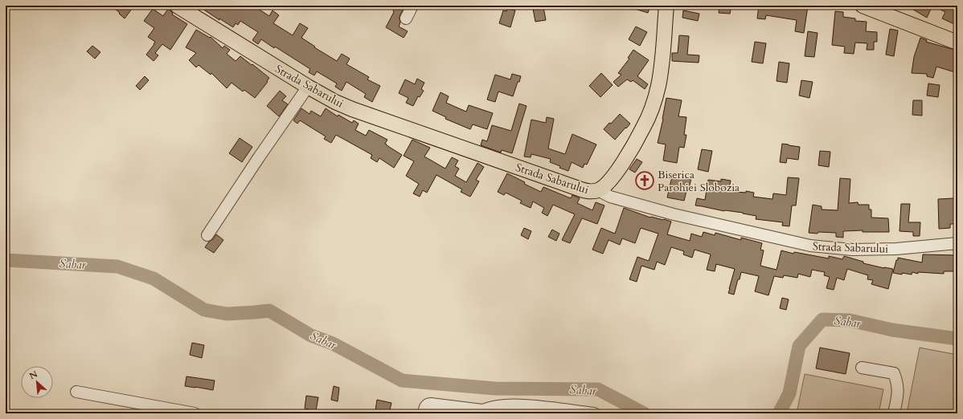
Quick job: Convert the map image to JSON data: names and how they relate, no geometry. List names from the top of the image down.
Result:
{
  "streets": {
    "main road": ["Strada Sabarului"]
  },
  "water": ["Sabar"],
  "places": {
    "church": ["Biserica Parohiei Slobozia"]
  },
  "north": "top left"
}
